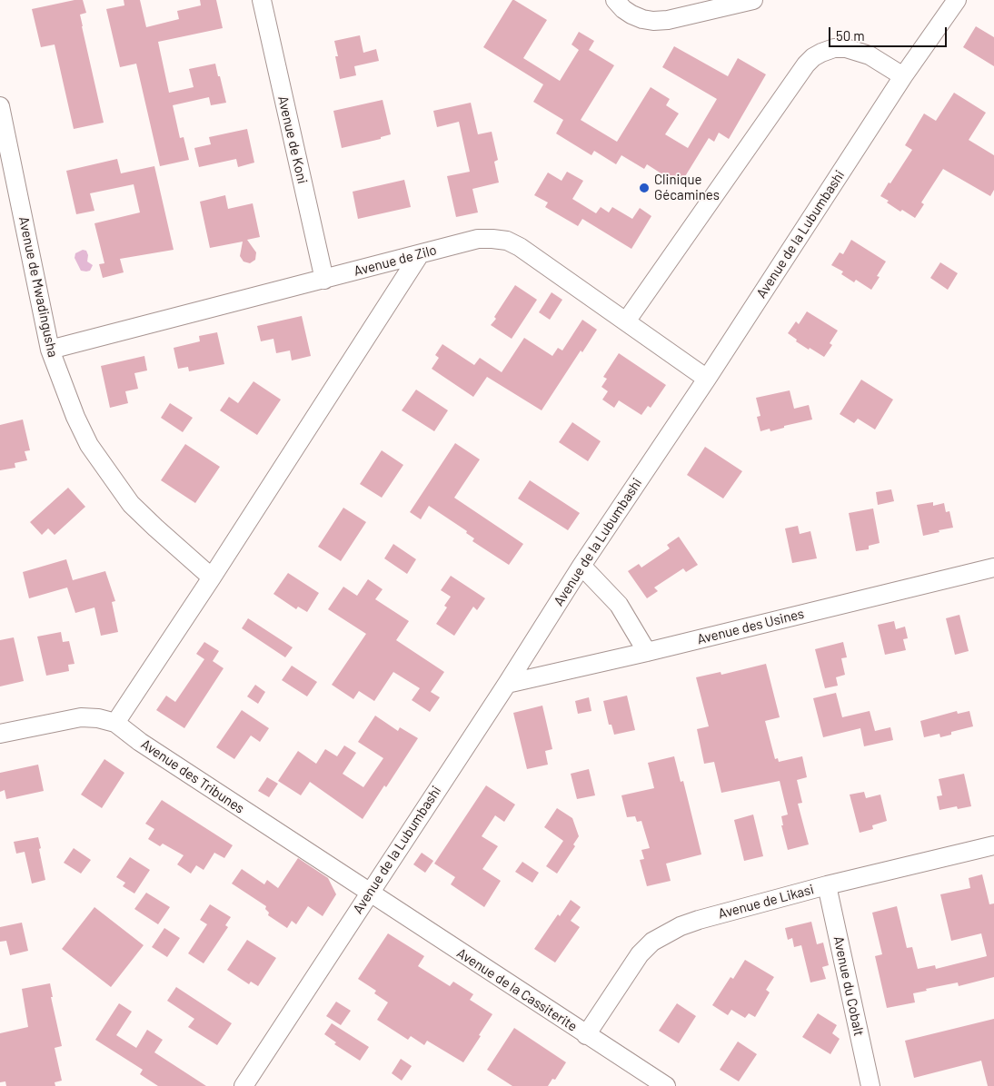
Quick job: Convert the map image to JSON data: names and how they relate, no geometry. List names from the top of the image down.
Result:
{
  "streets": {
    "street": [
      "Avenue de Koni",
      "Avenue de la Lubumbashi",
      "Avenue de Zilo",
      "Avenue de Mwadingusha",
      "Avenue des Usines",
      "Avenue des Tribunes",
      "Avenue de Likasi",
      "Avenue du Cobalt",
      "Avenue de la Cassiterite"
    ]
  },
  "crossings": [
    ["Avenue de Koni", "Avenue de Zilo"],
    ["Avenue de la Lubumbashi", "Avenue de Zilo"],
    ["Avenue de la Lubumbashi", "Avenue des Usines"],
    ["Avenue de la Lubumbashi", "Avenue des Tribunes"],
    ["Avenue de la Lubumbashi", "Avenue de la Cassiterite"],
    ["Avenue de Zilo", "Avenue de Mwadingusha"],
    ["Avenue des Tribunes", "Avenue de la Cassiterite"],
    ["Avenue de Likasi", "Avenue du Cobalt"],
    ["Avenue de Likasi", "Avenue de la Cassiterite"]
  ],
  "places": ["Clinique Gécamines"],
  "scale_bar": "50 m"
}
